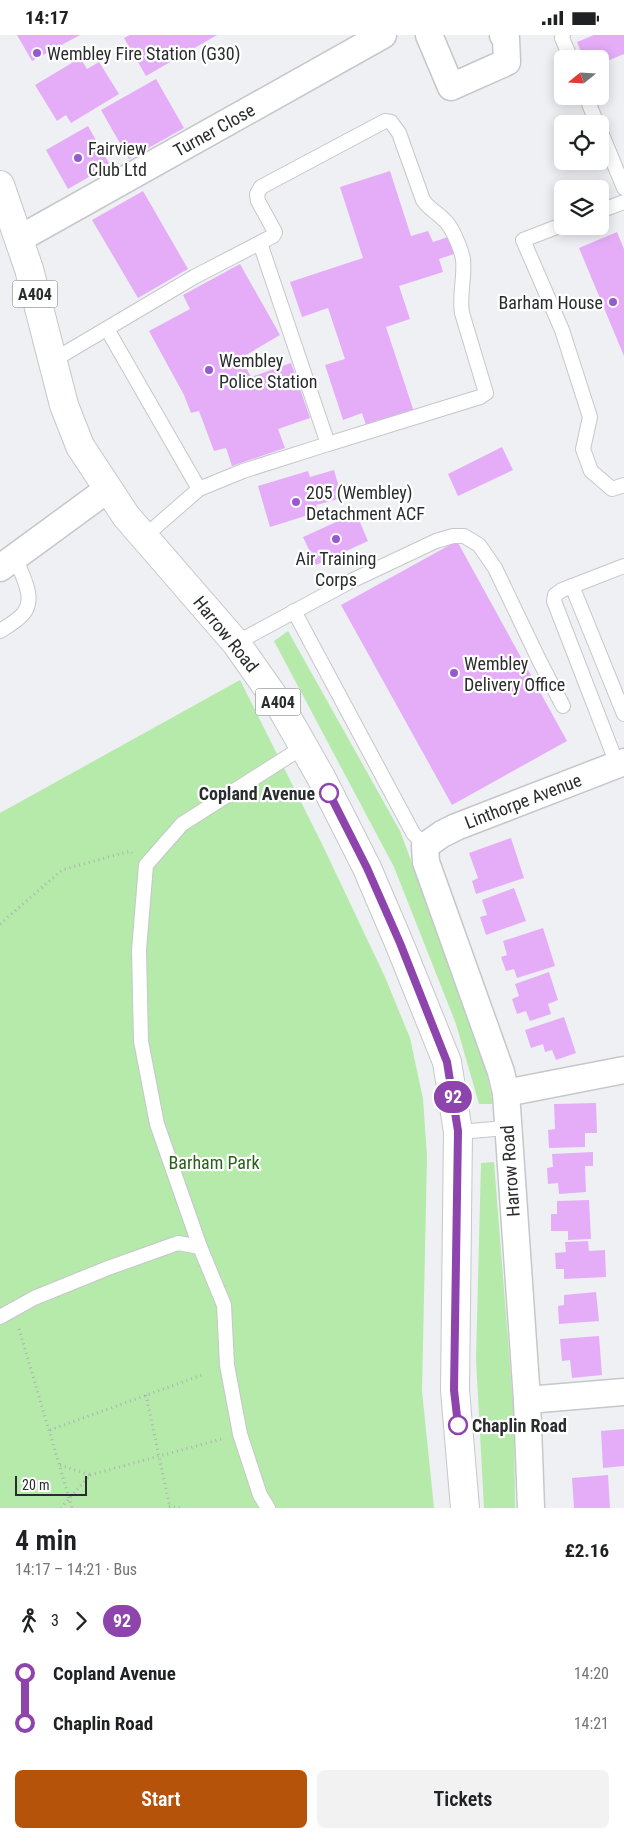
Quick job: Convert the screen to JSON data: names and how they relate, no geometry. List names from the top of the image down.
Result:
{
  "streets": {
    "main road": ["A404", "Harrow Road"],
    "street": ["Turner Close", "Linthorpe Avenue"]
  },
  "crossings": [
    ["Turner Close", "Harrow Road"],
    ["Harrow Road", "Linthorpe Avenue"]
  ],
  "parks": ["Barham Park"],
  "places": [
    "Wembley Fire Station (G30)",
    "Fairview Club Ltd",
    "Barham House",
    "Wembley Police Station",
    "205 (Wembley) Detachment ACF",
    "Air Training Corps",
    "Wembley Delivery Office",
    "Copland Avenue",
    "Chaplin Road"
  ],
  "lines": ["bus line 92"],
  "scale_bar": "20 m",
  "north": "left",
  "page": {
    "status": "14:17",
    "on_map": "92",
    "scale": "20 m",
    "heading": ["4 min", "14:17 – 14:21 · Bus", "£2.16"],
    "legs": ["3", "92"],
    "list": [
      {
        "name": "Copland Avenue",
        "value": "14:20"
      },
      {
        "name": "Chaplin Road",
        "value": "14:21"
      }
    ],
    "buttons": ["Start", "Tickets"]
  }
}
